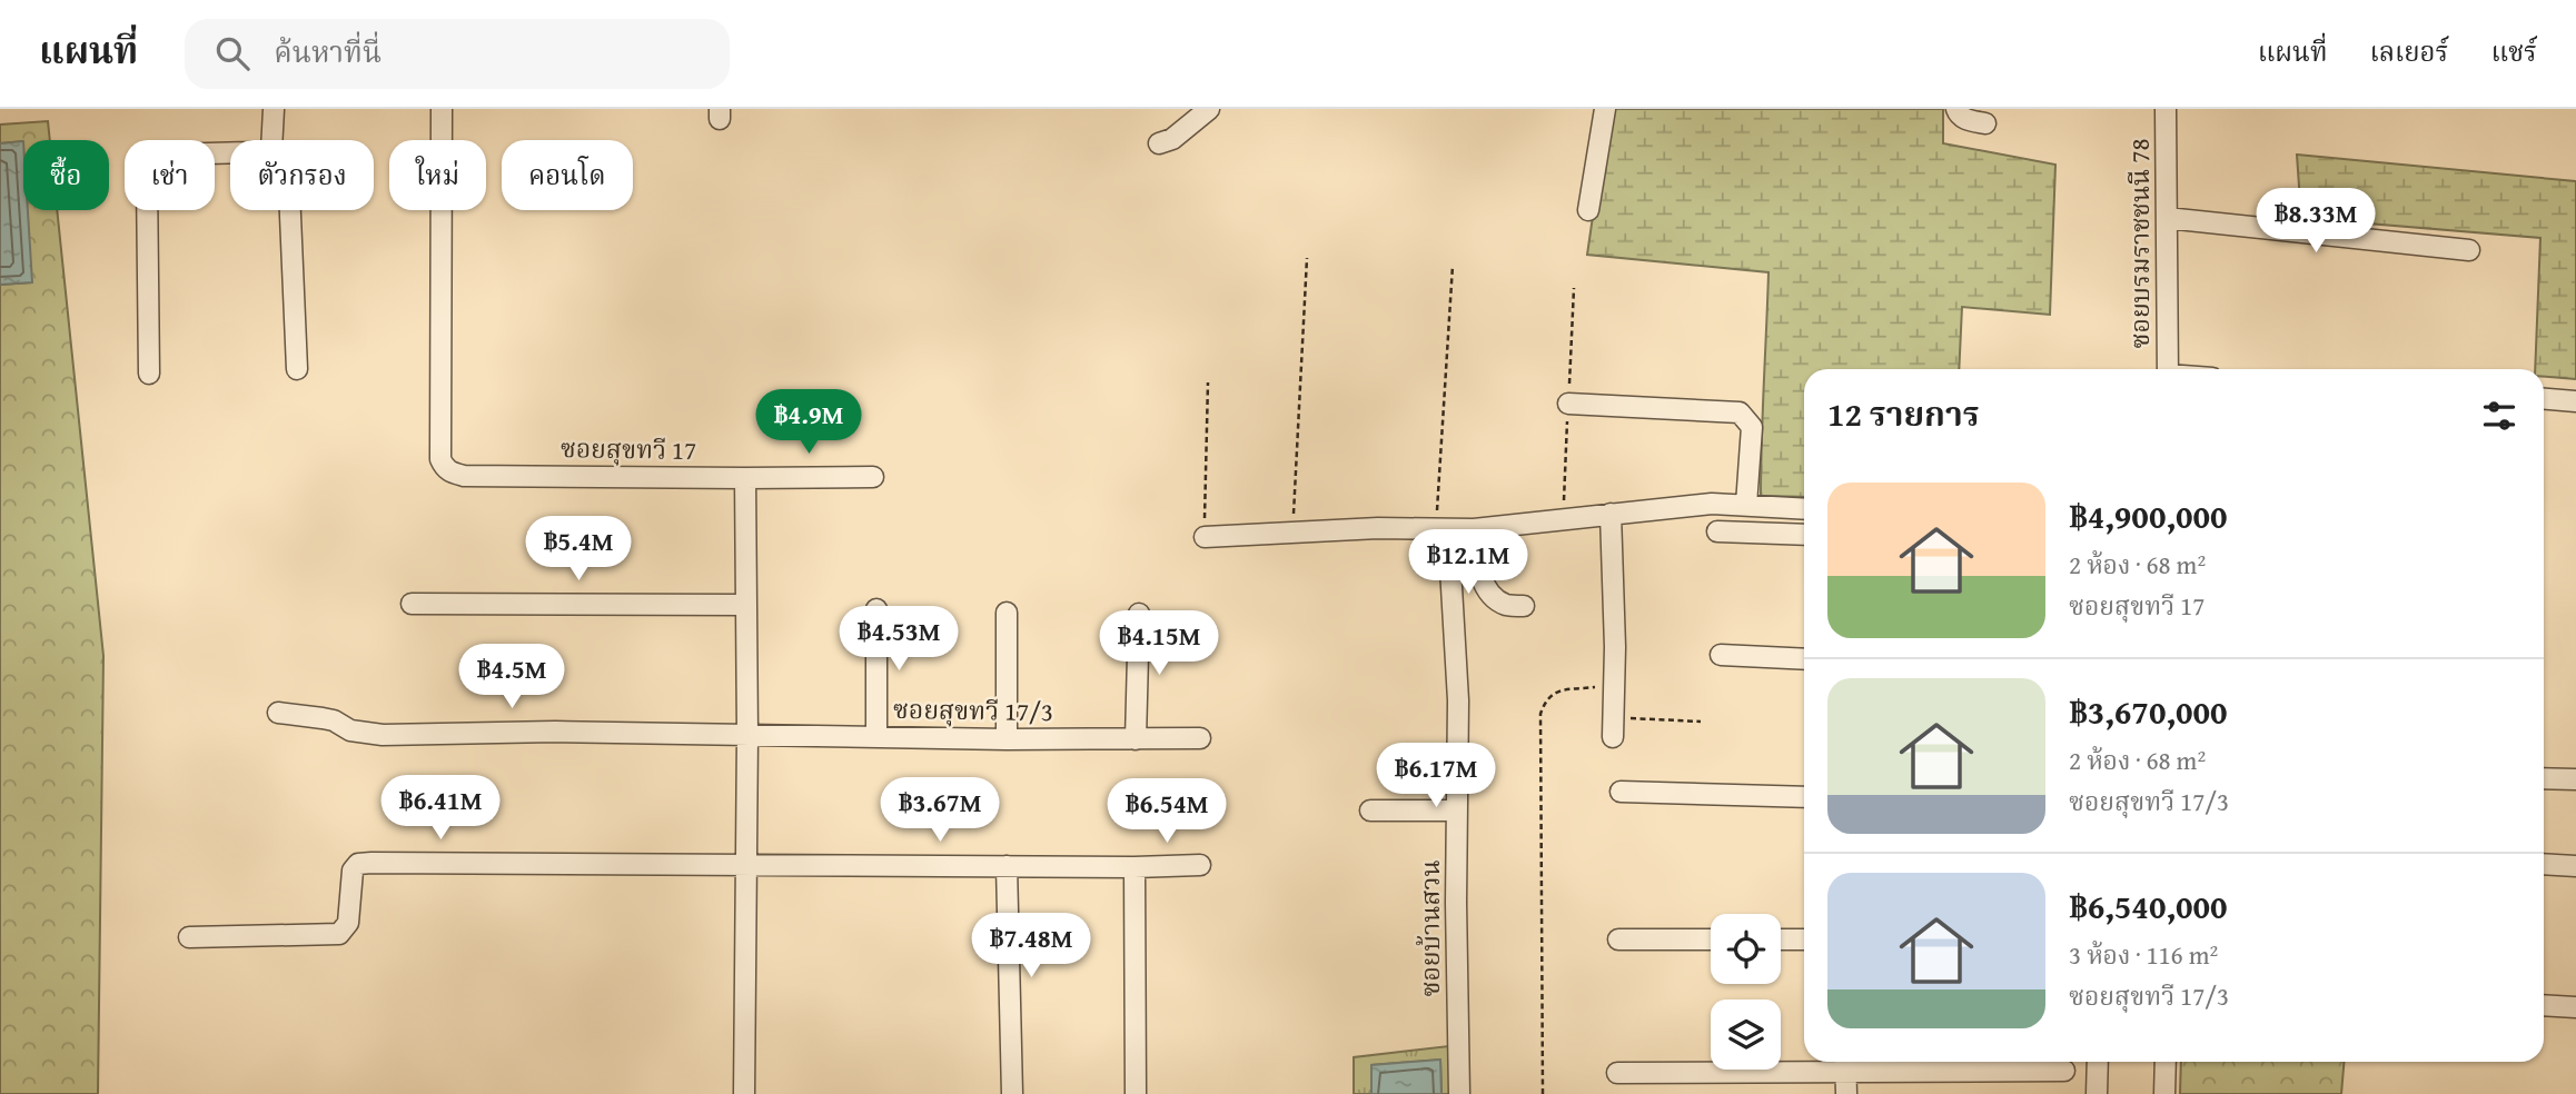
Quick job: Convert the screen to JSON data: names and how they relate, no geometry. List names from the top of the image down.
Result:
{
  "streets": {
    "street": [
      "ซอยบรมราชชนนี 78",
      "ซอยสุขทวี 17",
      "ซอยสุขทวี 17/3",
      "ซอยบ้านสวน"
    ]
  },
  "page": {
    "header": "แผนที่",
    "search": "ค้นหาที่นี่",
    "nav": ["แผนที่", "เลเยอร์", "แชร์"],
    "chip": [
      "ซื้อ",
      "เช่า",
      "ตัวกรอง",
      "ใหม่",
      "คอนโด"
    ],
    "price": [
      "฿8.33M",
      "฿4.9M",
      "฿5.4M",
      "฿12.1M",
      "฿4.53M",
      "฿4.15M",
      "฿4.5M",
      "฿6.17M",
      "฿6.41M",
      "฿3.67M",
      "฿6.54M",
      "฿7.48M"
    ],
    "heading": "12 รายการ",
    "list": [
      {
        "name": "฿4,900,000",
        "note": "2 ห้อง · 68 m² · ซอยสุขทวี 17"
      },
      {
        "name": "฿3,670,000",
        "note": "2 ห้อง · 68 m² · ซอยสุขทวี 17/3"
      },
      {
        "name": "฿6,540,000",
        "note": "3 ห้อง · 116 m² · ซอยสุขทวี 17/3"
      }
    ]
  }
}
